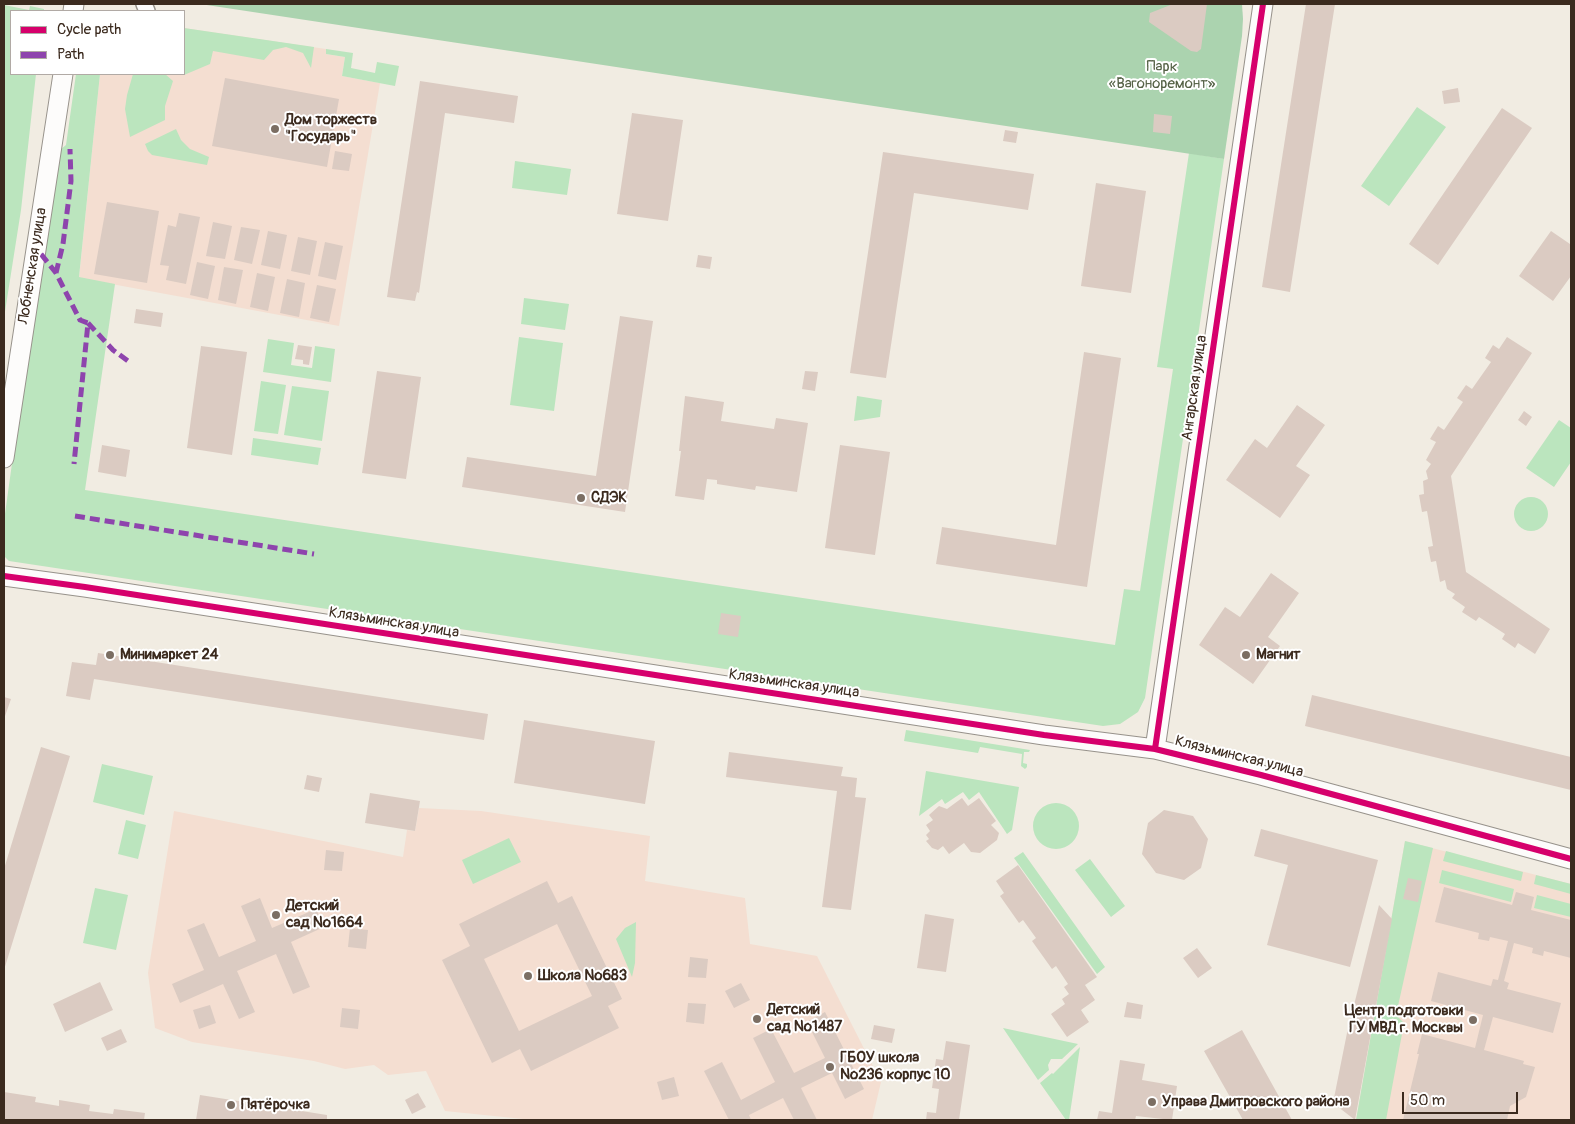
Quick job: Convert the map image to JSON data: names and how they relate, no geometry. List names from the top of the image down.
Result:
{
  "streets": {
    "street": ["Лобненская улица", "Ангарская улица", "Клязьминская улица"]
  },
  "crossings": [
    ["Ангарская улица", "Клязьминская улица"]
  ],
  "parks": ["Парк «Вагоноремонт»"],
  "places": [
    "Дом торжеств \"Государь\"",
    "СДЭК",
    "Минимаркет 24",
    "Магнит",
    "Детский сад №1664",
    "Школа №683",
    "Детский сад №1487",
    "Центр подготовки ГУ МВД г. Москвы",
    "ГБОУ школа №236 корпус 10",
    "Управа Дмитровского района",
    "Пятёрочка"
  ],
  "legend": ["Cycle path", "Path"],
  "scale_bar": "50 m"
}
